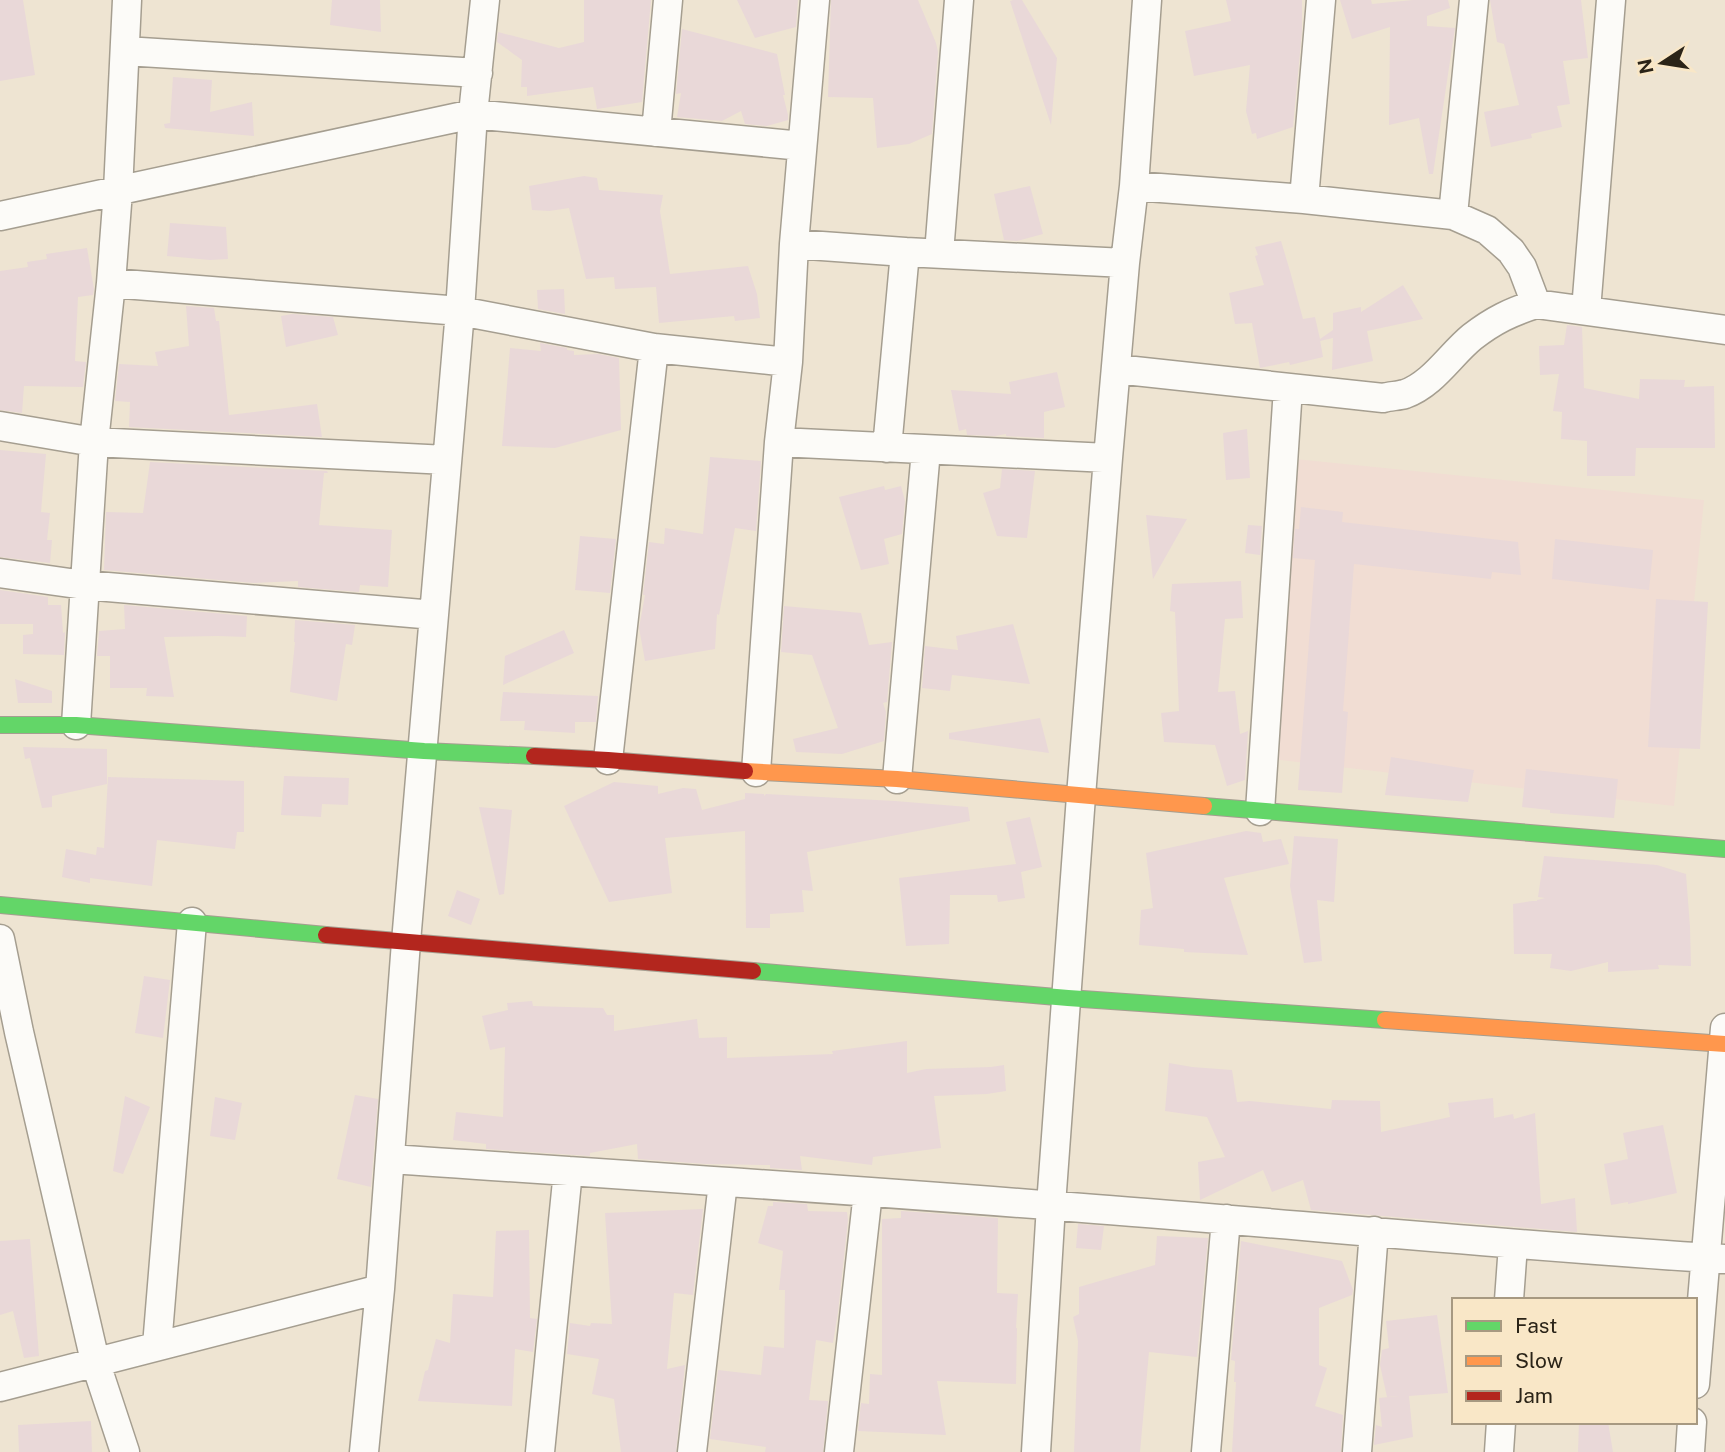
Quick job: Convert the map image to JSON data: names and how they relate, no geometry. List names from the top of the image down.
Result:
{
  "legend": ["Fast", "Slow", "Jam"],
  "north": "left"
}
